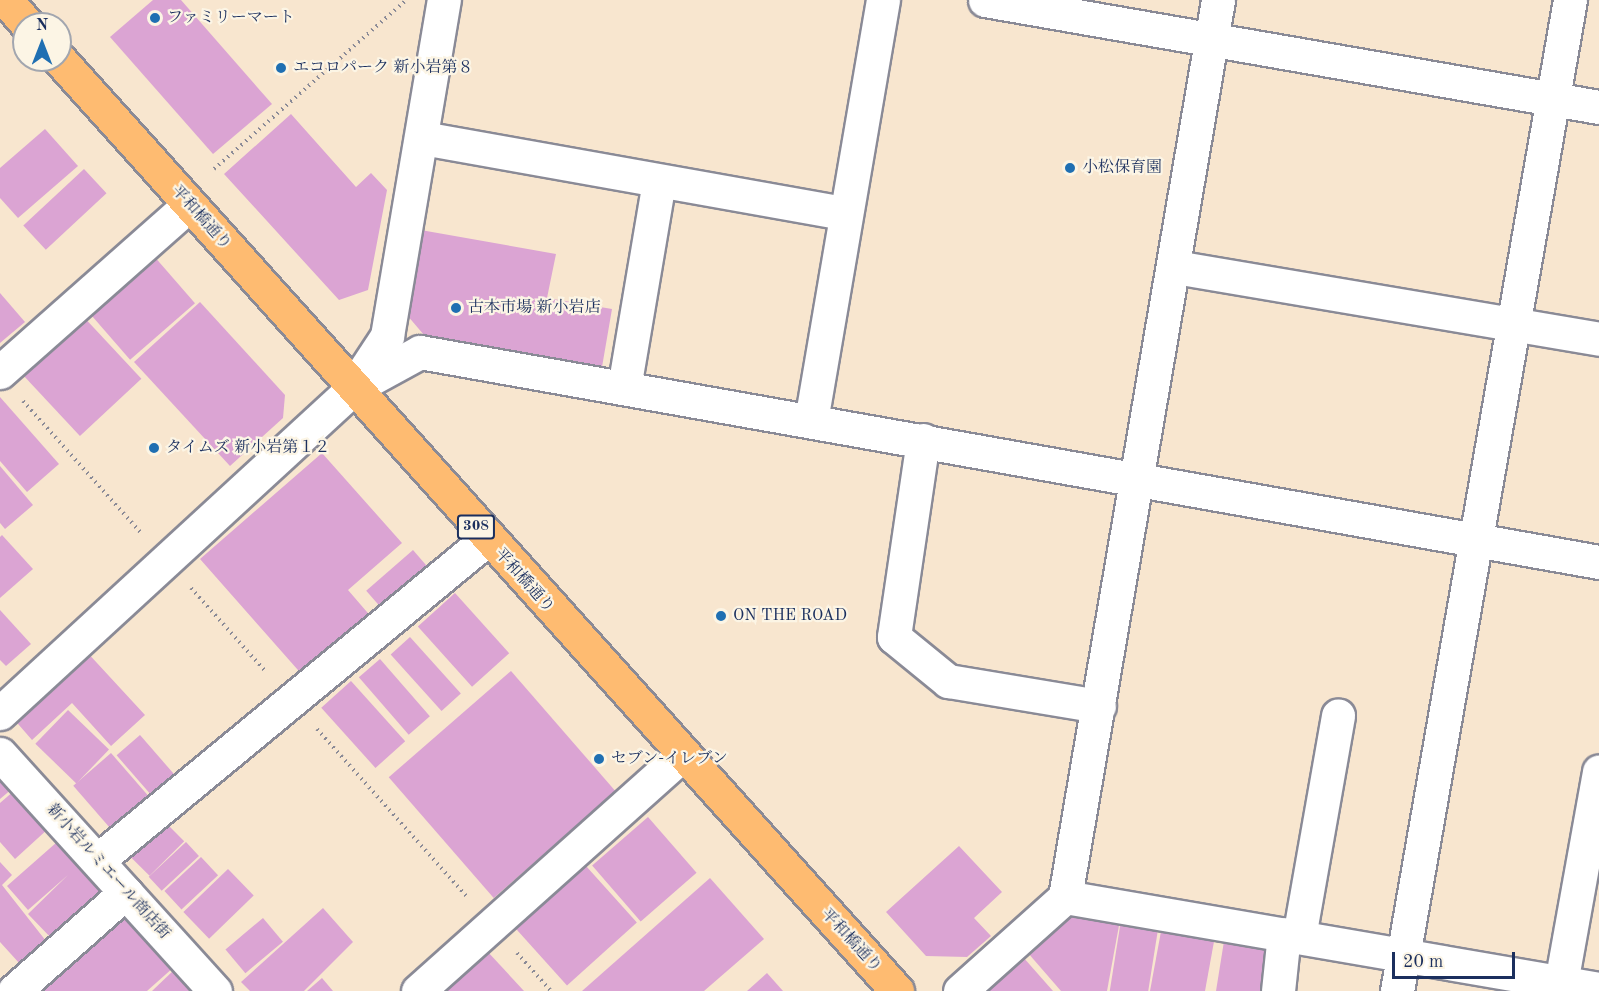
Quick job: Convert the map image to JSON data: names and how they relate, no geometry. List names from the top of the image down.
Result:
{
  "streets": {
    "main road": ["平和橋通り", "308"],
    "street": ["新小岩ルミエール商店街"]
  },
  "places": [
    "ファミリーマート",
    "エコロパーク 新小岩第８",
    "小松保育園",
    "古本市場 新小岩店",
    "タイムズ 新小岩第１２",
    "ON THE ROAD",
    "セブン-イレブン"
  ],
  "scale_bar": "20 m",
  "north": "top"
}
